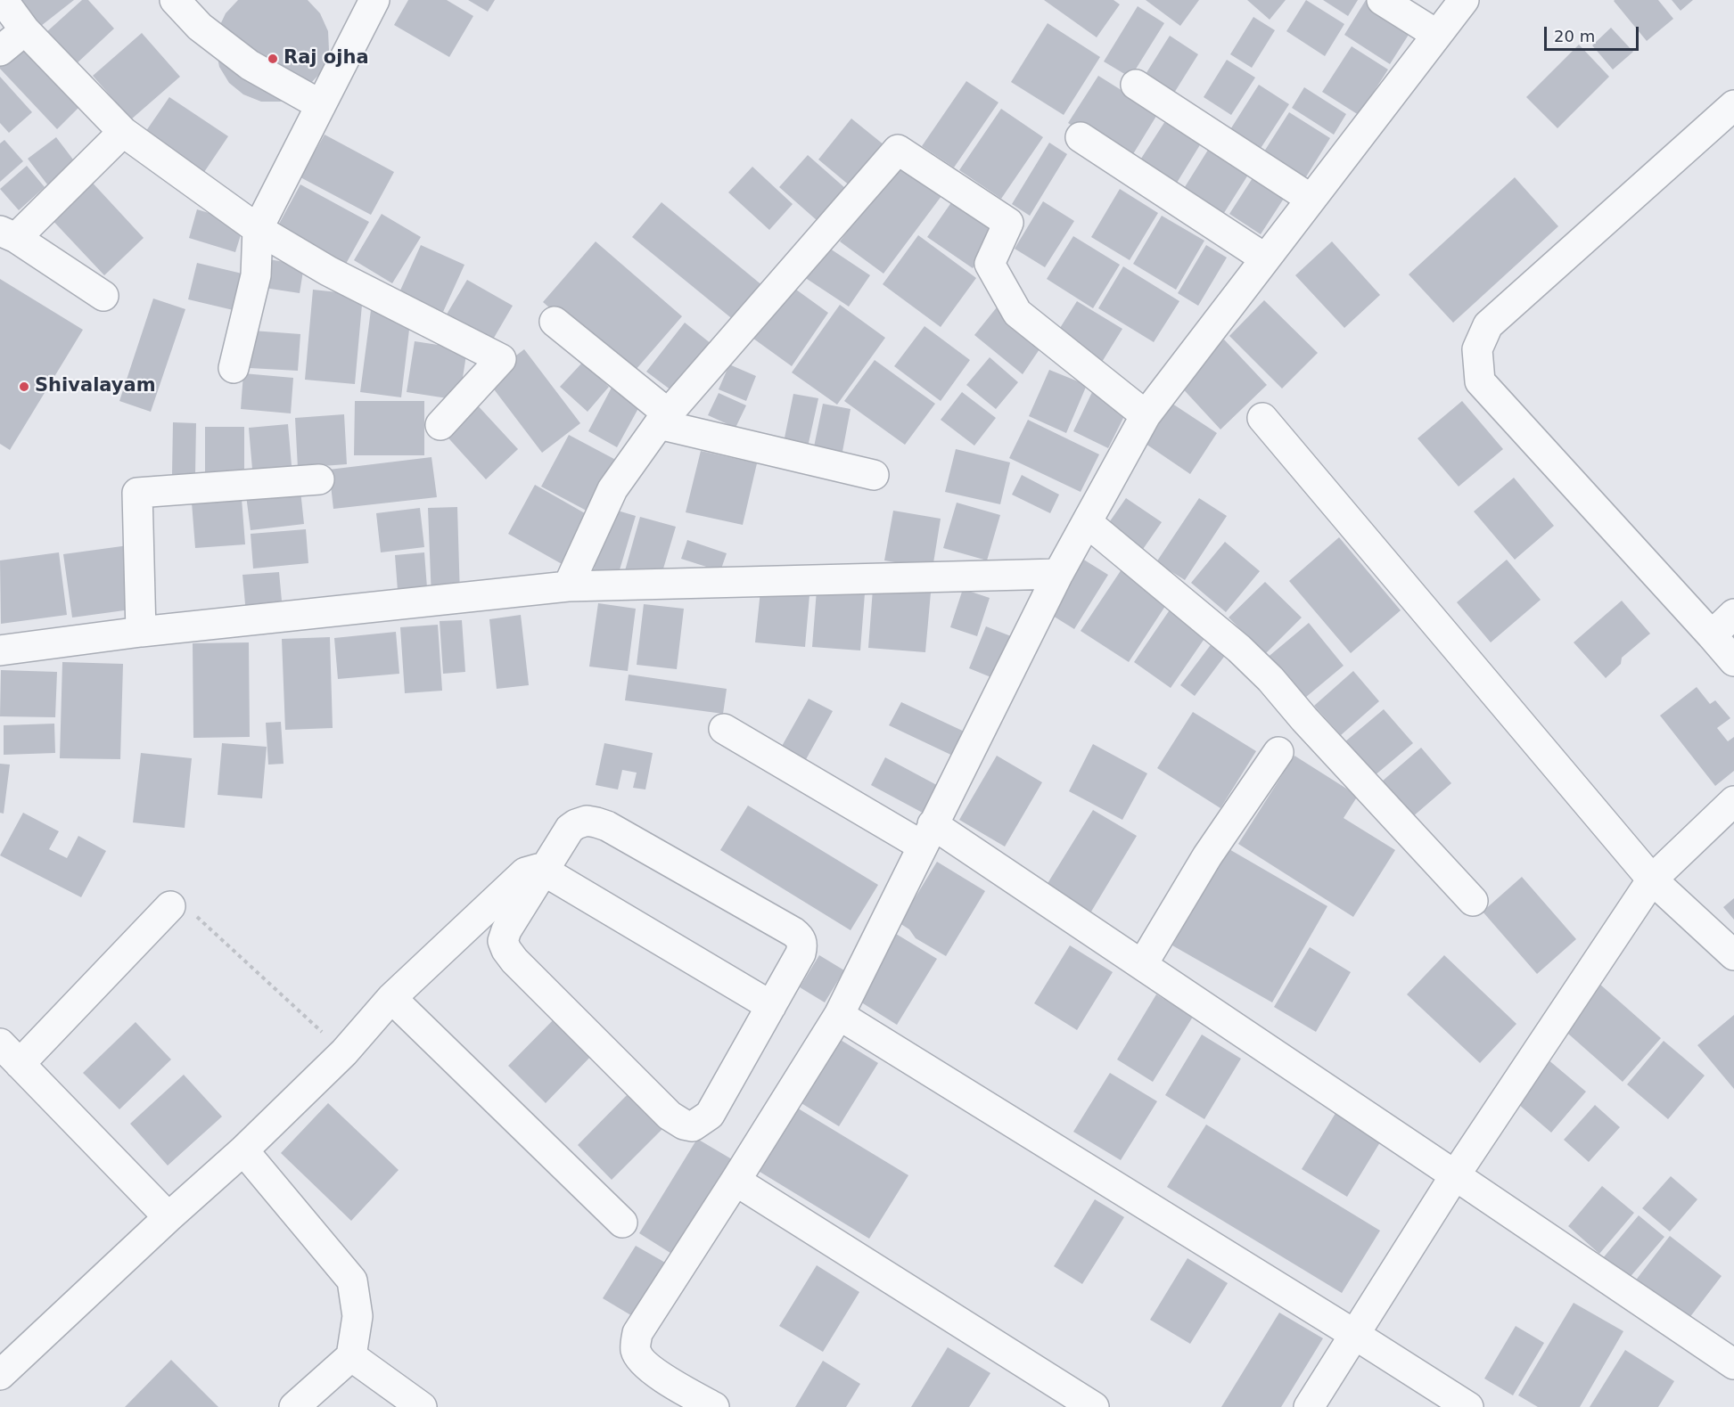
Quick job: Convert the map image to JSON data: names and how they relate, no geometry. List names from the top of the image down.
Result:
{
  "places": ["Raj ojha", "Shivalayam"],
  "scale_bar": "20 m"
}
